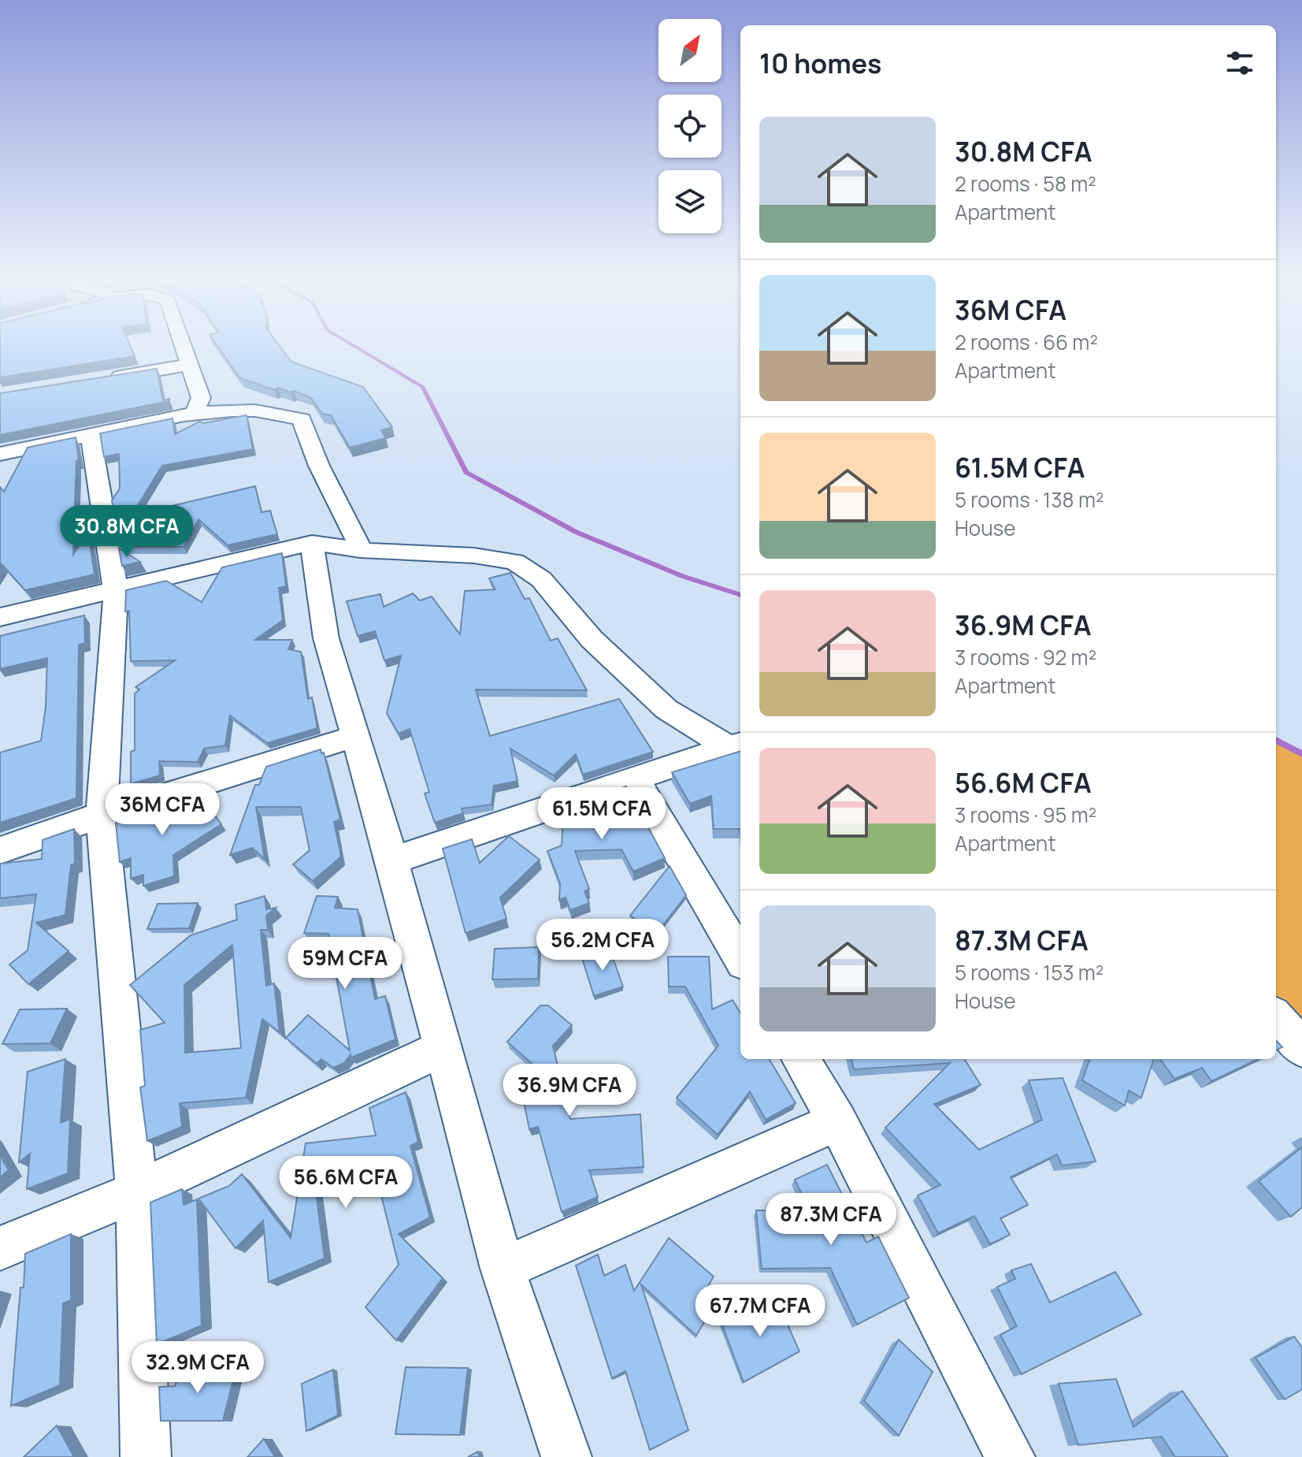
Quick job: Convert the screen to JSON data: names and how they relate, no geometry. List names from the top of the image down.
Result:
{
  "north": "top right",
  "page": {
    "heading": "10 homes",
    "list": [
      {
        "name": "30.8M CFA",
        "note": "2 rooms · 58 m² · Apartment"
      },
      {
        "name": "36M CFA",
        "note": "2 rooms · 66 m² · Apartment"
      },
      {
        "name": "61.5M CFA",
        "note": "5 rooms · 138 m² · House"
      },
      {
        "name": "36.9M CFA",
        "note": "3 rooms · 92 m² · Apartment"
      },
      {
        "name": "56.6M CFA",
        "note": "3 rooms · 95 m² · Apartment"
      },
      {
        "name": "87.3M CFA",
        "note": "5 rooms · 153 m² · House"
      }
    ],
    "price": [
      "30.8M CFA",
      "36M CFA",
      "61.5M CFA",
      "56.2M CFA",
      "59M CFA",
      "36.9M CFA",
      "56.6M CFA",
      "87.3M CFA",
      "67.7M CFA",
      "32.9M CFA"
    ]
  }
}
